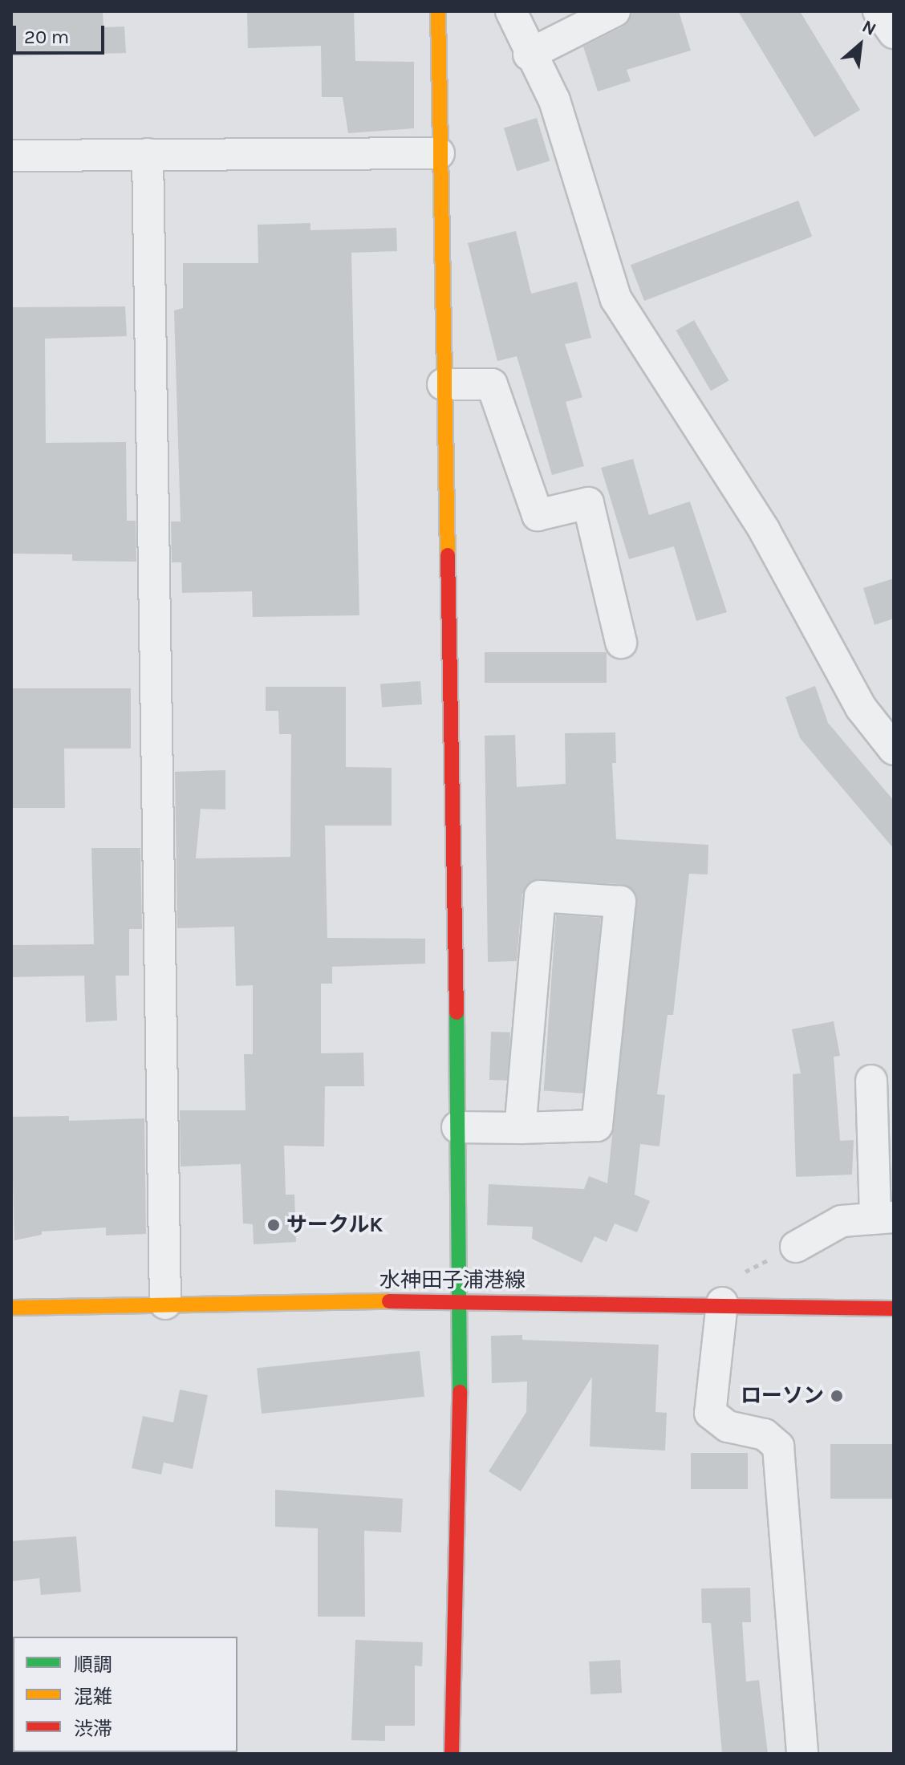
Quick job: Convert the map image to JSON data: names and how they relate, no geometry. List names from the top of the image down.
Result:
{
  "streets": {
    "street": ["水神田子浦港線"]
  },
  "places": ["サークルK", "ローソン"],
  "legend": ["順調", "混雑", "渋滞"],
  "scale_bar": "20 m",
  "north": "top right"
}
